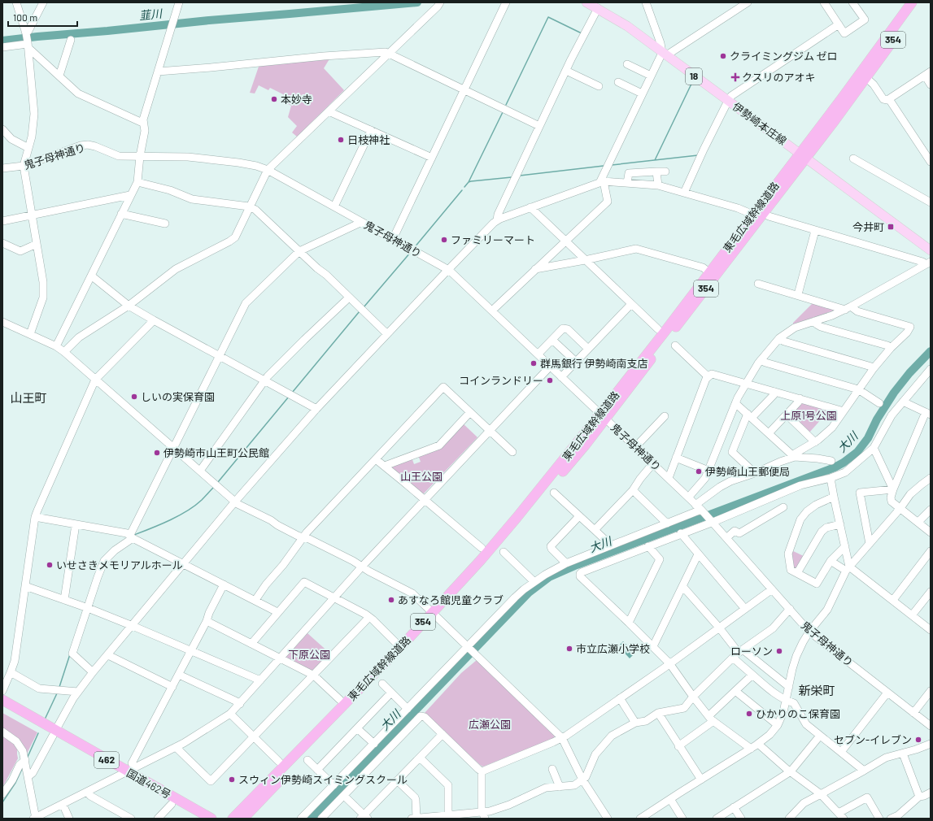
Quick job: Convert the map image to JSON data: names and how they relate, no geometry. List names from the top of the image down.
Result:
{
  "streets": {
    "highway": [
      "354",
      "東毛広域幹線道路",
      "462",
      "国道462号"
    ],
    "main road": ["18", "伊勢崎本庄線"],
    "street": ["鬼子母神通り"]
  },
  "crossings": [
    ["伊勢崎本庄線", "東毛広域幹線道路"],
    ["鬼子母神通り", "東毛広域幹線道路"]
  ],
  "districts": ["山王町", "新栄町"],
  "water": ["韮川", "大川"],
  "parks": [
    "上原1号公園",
    "山王公園",
    "下原公園",
    "広瀬公園"
  ],
  "places": {
    "other": [
      "クライミングジム ゼロ",
      "本妙寺",
      "日枝神社",
      "ファミリーマート",
      "群馬銀行 伊勢崎南支店",
      "コインランドリー",
      "しいの実保育園",
      "伊勢崎市山王町公民館",
      "伊勢崎山王郵便局",
      "いせさきメモリアルホール",
      "あすなろ館児童クラブ",
      "市立広瀬小学校",
      "ローソン",
      "ひかりのこ保育園",
      "セブン-イレブン",
      "スウィン伊勢崎スイミングスクール"
    ],
    "health": ["クスリのアオキ"],
    "transit": ["今井町"]
  },
  "scale_bar": "100 m"
}
